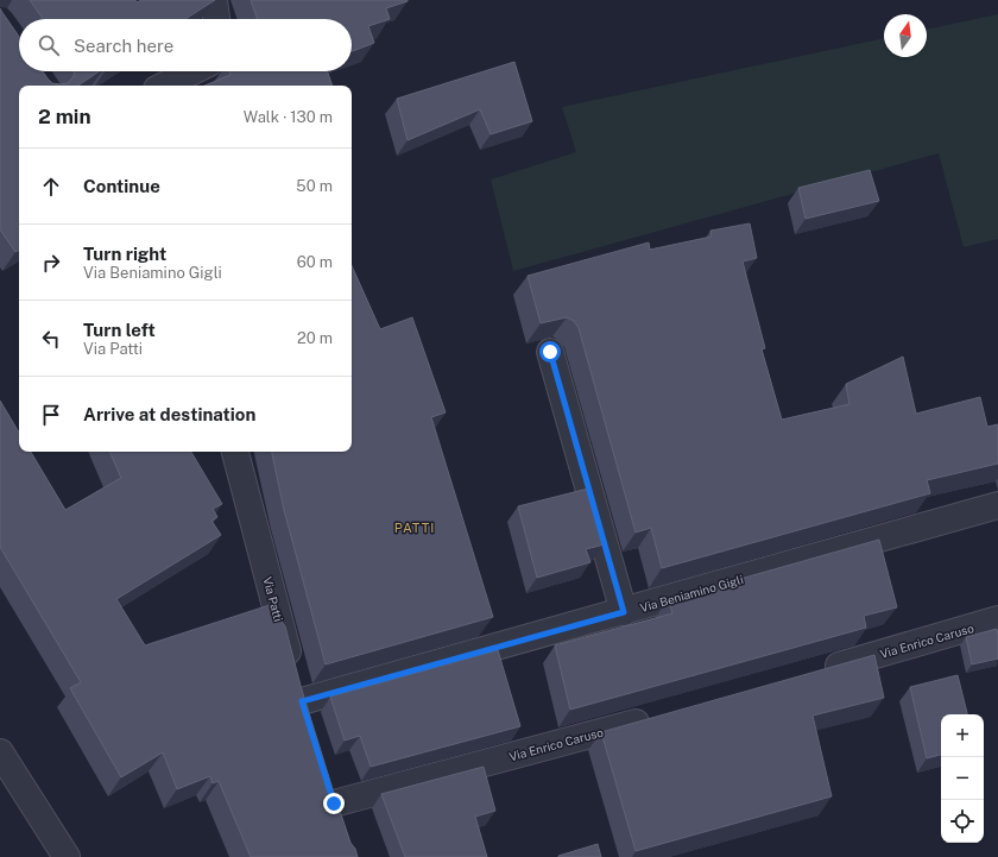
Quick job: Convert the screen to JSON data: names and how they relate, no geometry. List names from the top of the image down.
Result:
{
  "streets": {
    "street": ["Via Beniamino Gigli", "Via Patti", "Via Enrico Caruso"]
  },
  "crossings": [
    ["Via Beniamino Gigli", "Via Patti"]
  ],
  "districts": ["PATTI"],
  "north": "top",
  "page": {
    "search": "Search here",
    "heading": ["2 min", "Walk · 130 m"],
    "list": [
      ["Continue", "50 m"],
      ["Turn right", "Via Beniamino Gigli", "60 m"],
      ["Turn left", "Via Patti", "20 m"],
      "Arrive at destination"
    ],
    "map_buttons": ["+", "−"]
  }
}
